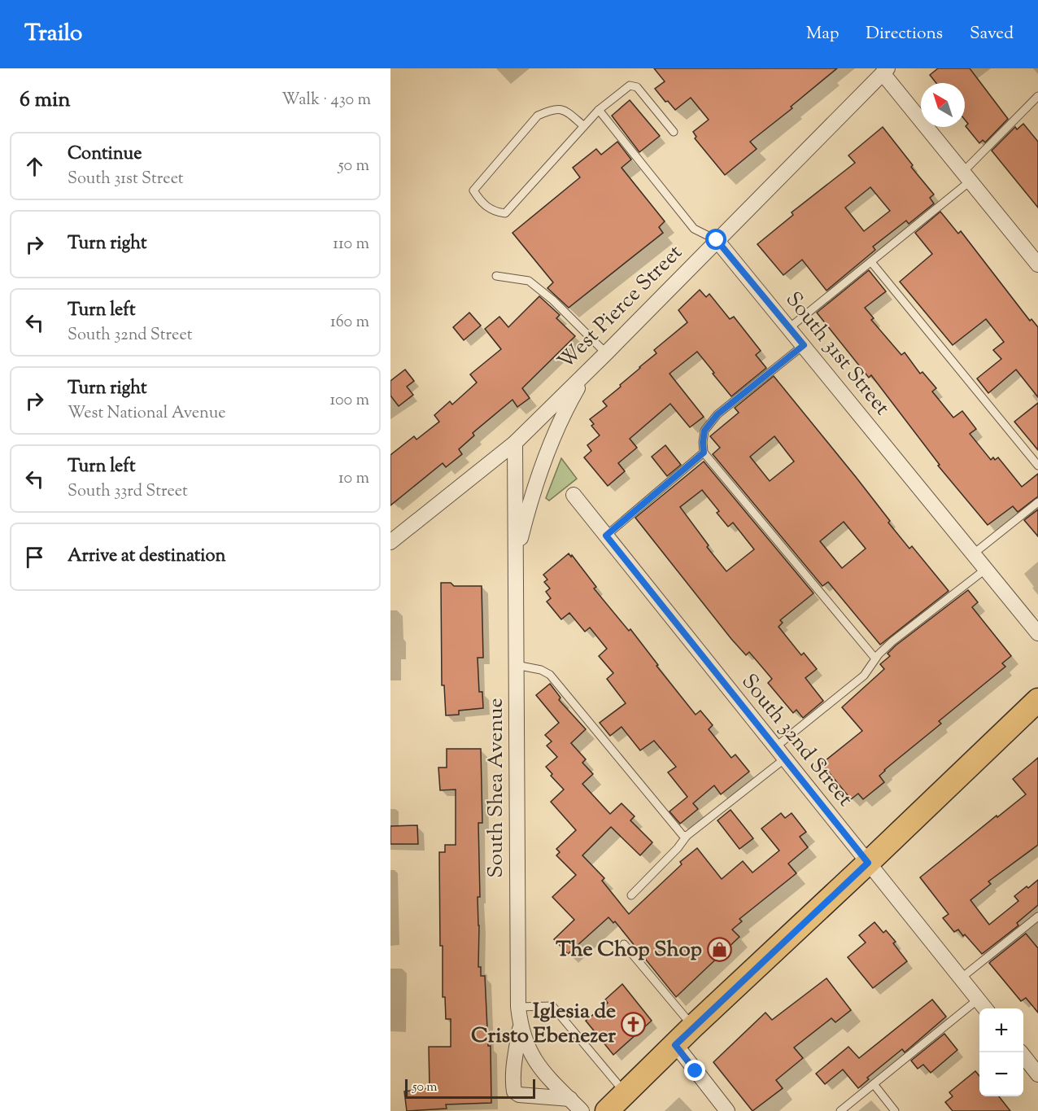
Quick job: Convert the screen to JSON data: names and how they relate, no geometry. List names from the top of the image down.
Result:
{
  "streets": {
    "street": [
      "West Pierce Street",
      "South 31st Street",
      "South 32nd Street",
      "South Shea Avenue"
    ]
  },
  "crossings": [
    ["West Pierce Street", "South 31st Street"],
    ["West Pierce Street", "South Shea Avenue"]
  ],
  "places": {
    "shop": ["The Chop Shop"],
    "church": ["Iglesia de Cristo Ebenezer"]
  },
  "scale_bar": "50 m",
  "north": "top left",
  "page": {
    "header": "Trailo",
    "nav": ["Map", "Directions", "Saved"],
    "heading": ["6 min", "Walk · 430 m"],
    "list": [
      ["Continue", "South 31st Street", "50 m"],
      ["Turn right", "110 m"],
      ["Turn left", "South 32nd Street", "160 m"],
      ["Turn right", "West National Avenue", "100 m"],
      ["Turn left", "South 33rd Street", "10 m"],
      "Arrive at destination"
    ],
    "map_buttons": ["+", "−"],
    "scale": "50 m"
  }
}
